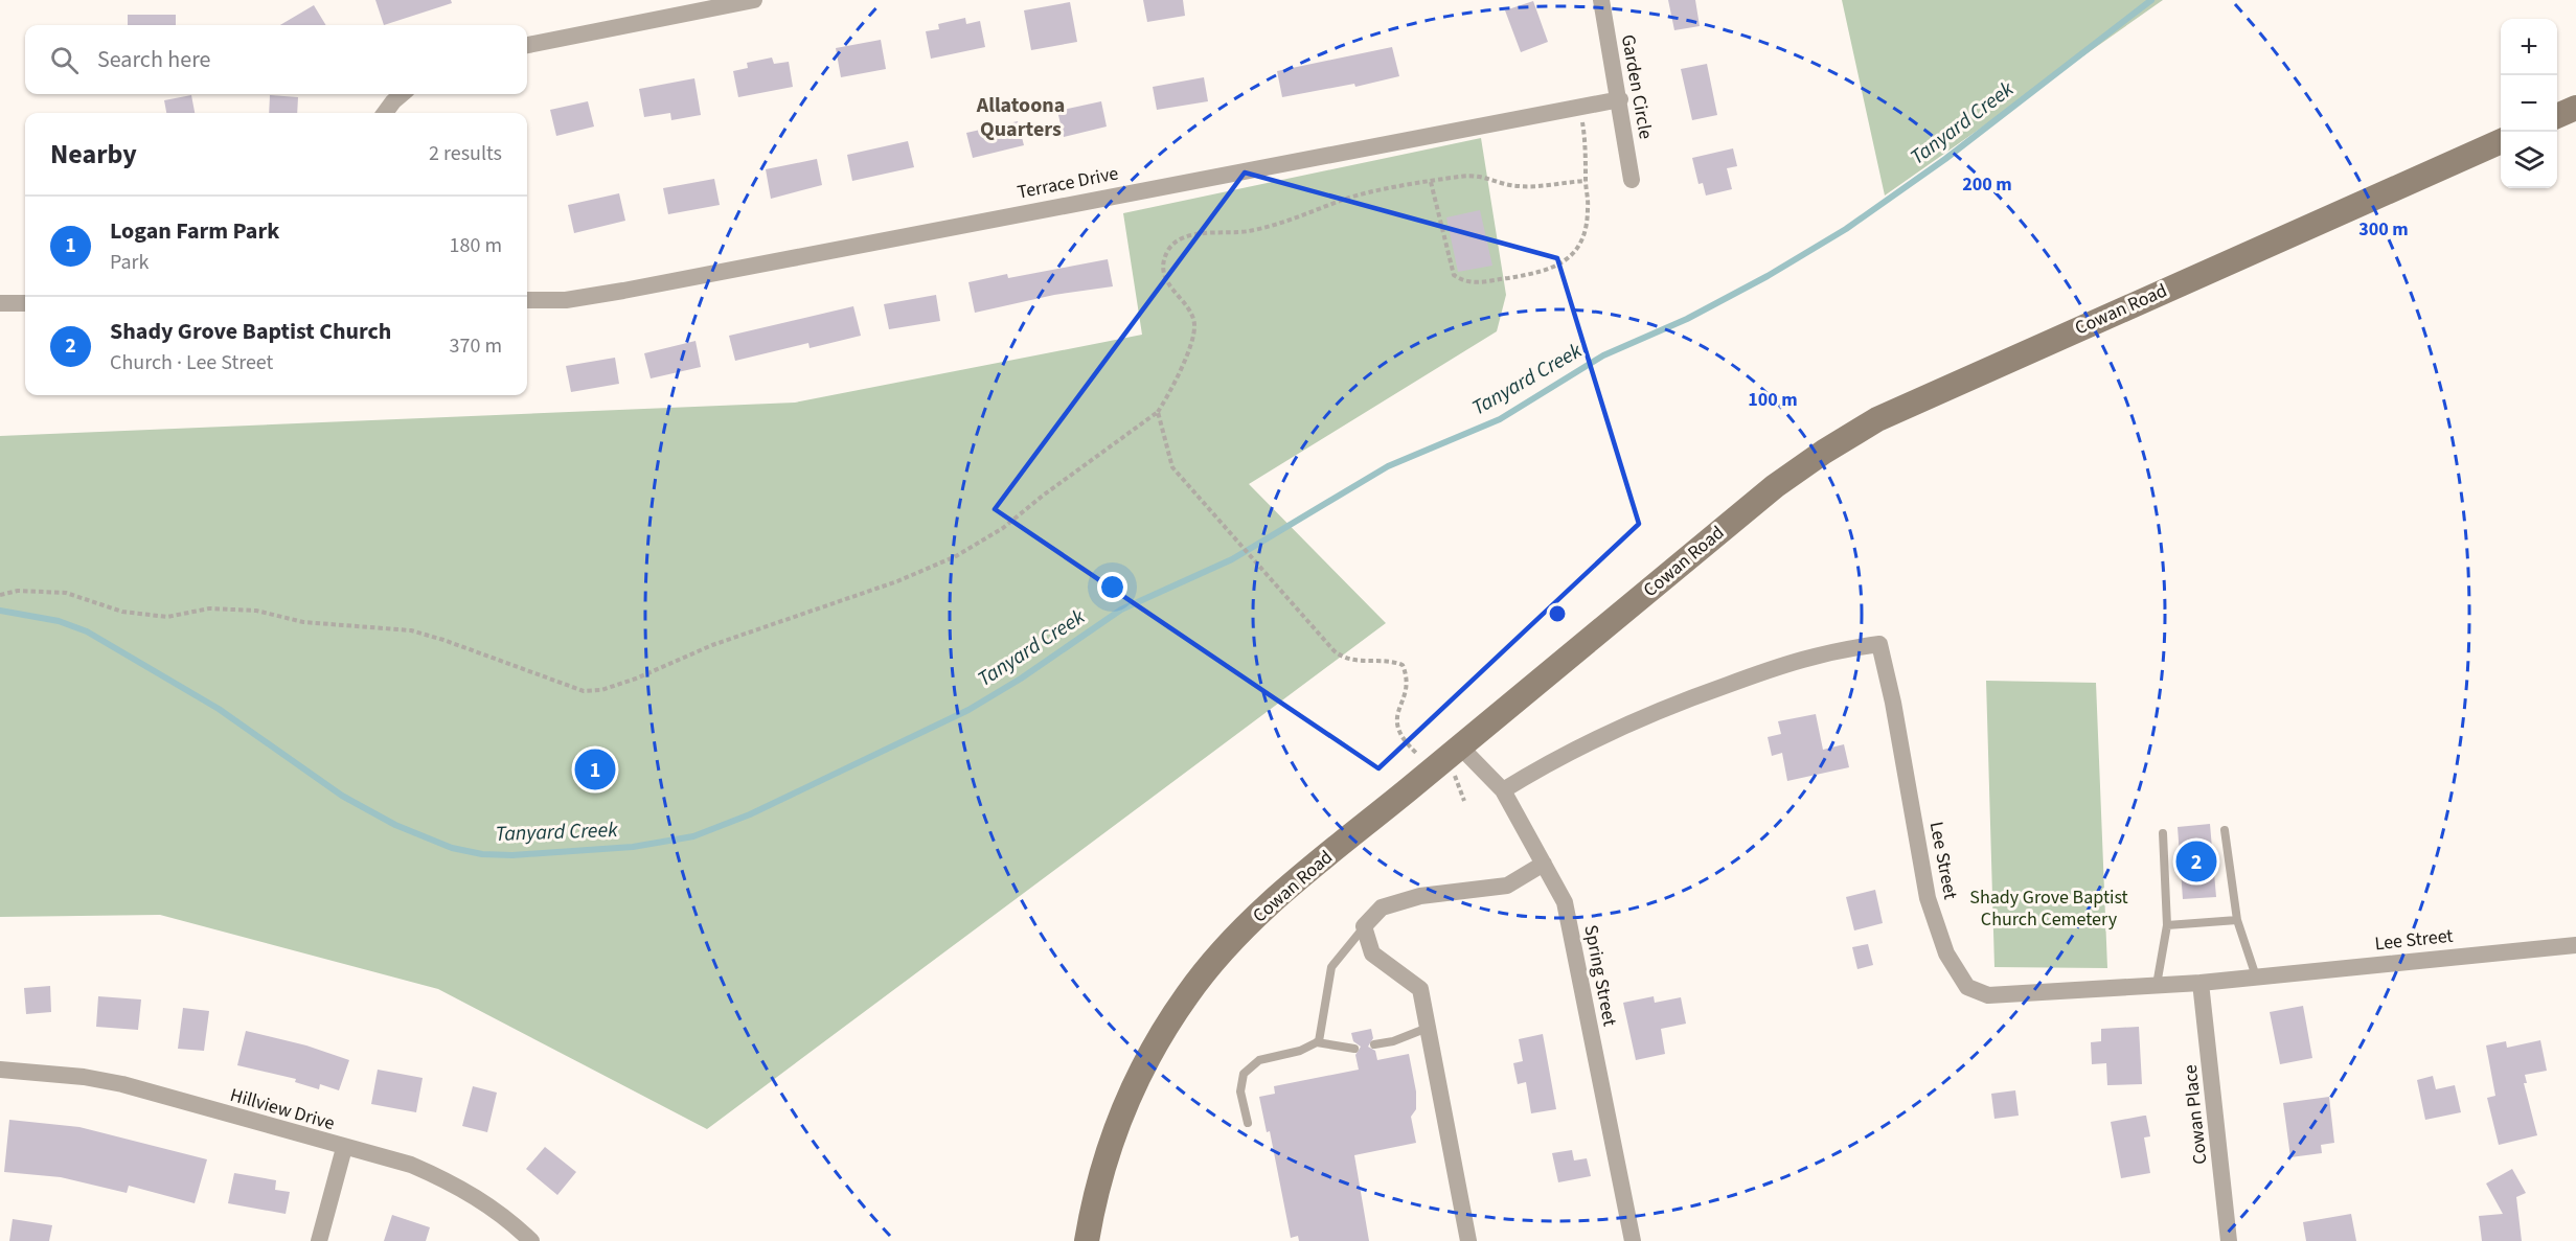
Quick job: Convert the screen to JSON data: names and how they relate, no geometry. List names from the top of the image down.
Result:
{
  "streets": {
    "main road": ["Cowan Road"],
    "street": [
      "Garden Circle",
      "Terrace Drive",
      "Lee Street",
      "Spring Street",
      "Hillview Drive",
      "Cowan Place"
    ]
  },
  "crossings": [
    ["Garden Circle", "Terrace Drive"],
    ["Cowan Road", "Spring Street"],
    ["Lee Street", "Spring Street"],
    ["Lee Street", "Cowan Place"]
  ],
  "districts": ["Allatoona Quarters"],
  "water": ["Tanyard Creek"],
  "parks": ["Shady Grove Baptist Church Cemetery"],
  "page": {
    "map_buttons": ["+", "−"],
    "search": "Search here",
    "heading": ["Nearby", "2 results"],
    "list": [
      {
        "mark": "1",
        "name": "Logan Farm Park",
        "note": "Park",
        "value": "180 m"
      },
      {
        "mark": "2",
        "name": "Shady Grove Baptist Church",
        "note": "Church · Lee Street",
        "value": "370 m"
      }
    ],
    "pins": ["1", "2"]
  },
  "rings": ["200 m", "300 m", "100 m"]
}
